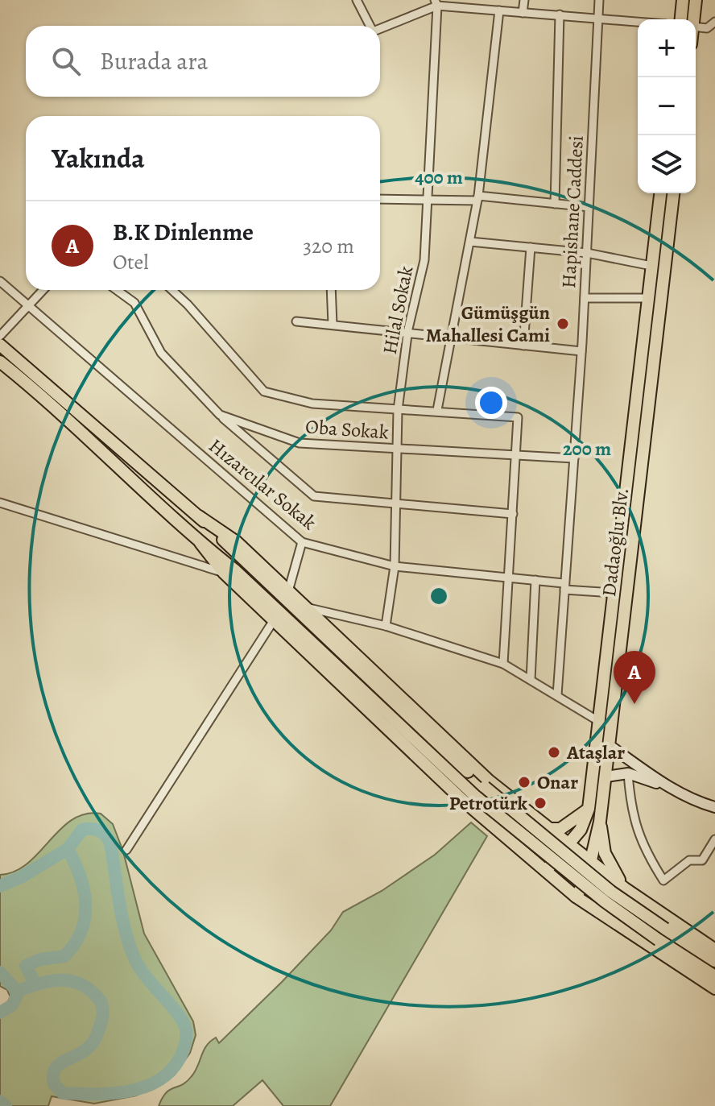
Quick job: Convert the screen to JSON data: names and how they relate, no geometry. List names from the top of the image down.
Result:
{
  "streets": {
    "highway": ["Dadaoğlu Blv."],
    "street": [
      "Hapishane Caddesi",
      "Hilal Sokak",
      "Oba Sokak",
      "Hızarcılar Sokak"
    ]
  },
  "crossings": [
    ["Hapishane Caddesi", "Oba Sokak"],
    ["Hapishane Caddesi", "Hızarcılar Sokak"],
    ["Hilal Sokak", "Oba Sokak"],
    ["Hilal Sokak", "Hızarcılar Sokak"],
    ["Hızarcılar Sokak", "Dadaoğlu Blv."]
  ],
  "places": [
    "Gümüşgün Mahallesi Cami",
    "Ataşlar",
    "Onar",
    "Petrotürk"
  ],
  "page": {
    "map_buttons": ["+", "−"],
    "search": "Burada ara",
    "heading": "Yakında",
    "list": [
      {
        "mark": "A",
        "name": "B.K Dinlenme",
        "note": "Otel",
        "value": "320 m"
      }
    ],
    "pins": "A"
  },
  "rings": ["400 m", "200 m"]
}
